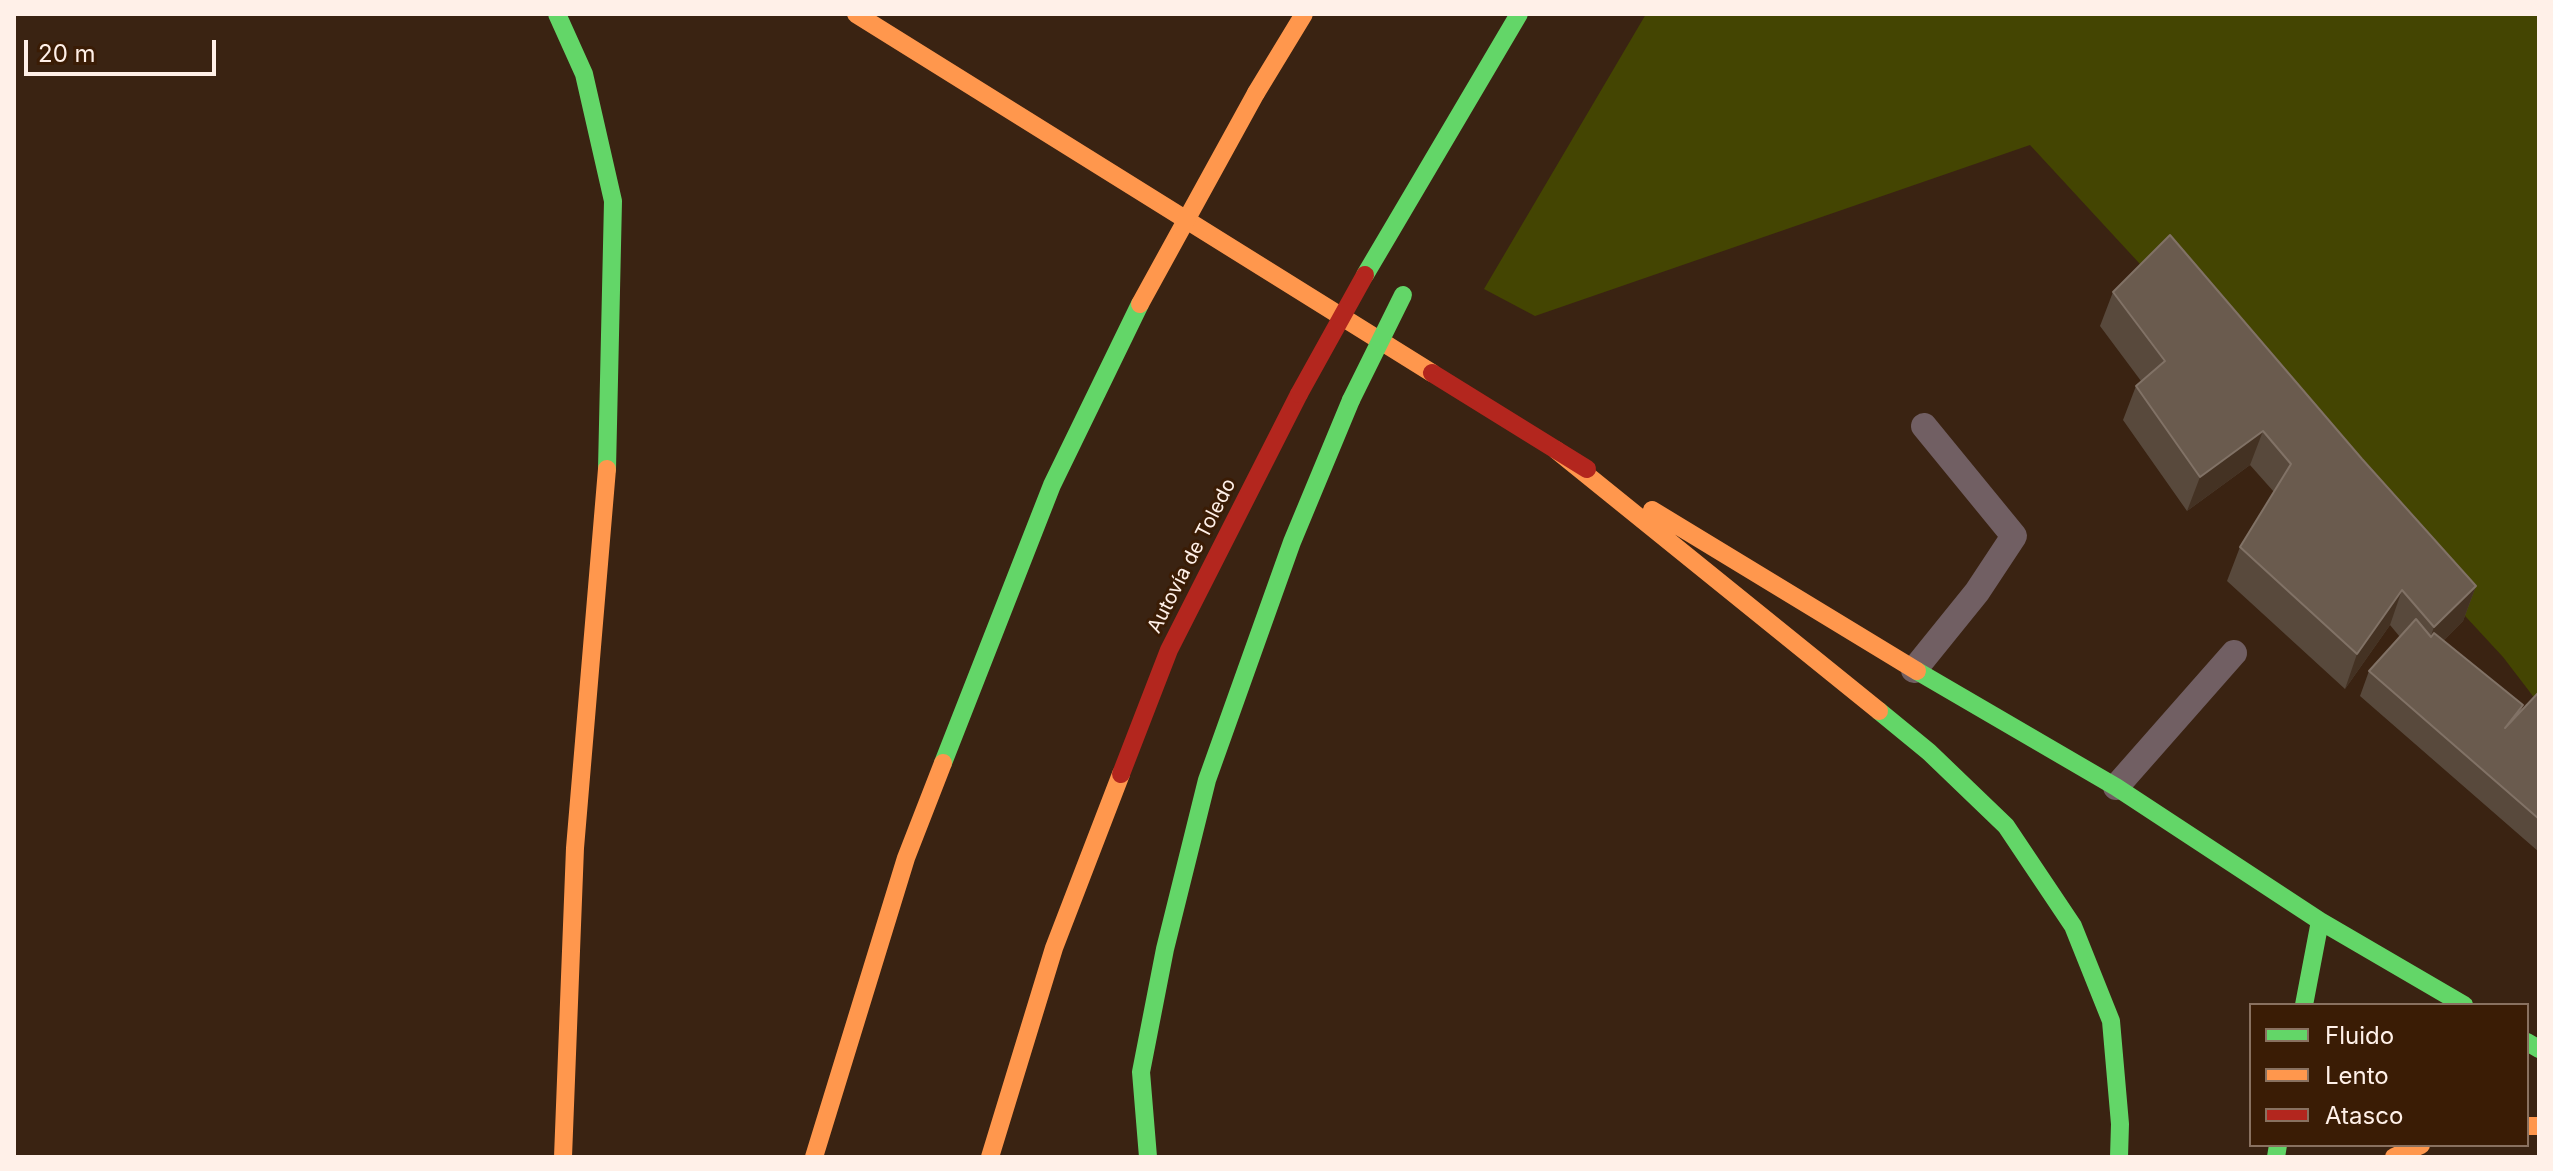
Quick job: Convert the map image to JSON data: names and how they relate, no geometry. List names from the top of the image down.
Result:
{
  "streets": {
    "main road": ["Autovía de Toledo"]
  },
  "legend": ["Fluido", "Lento", "Atasco"],
  "scale_bar": "20 m"
}
